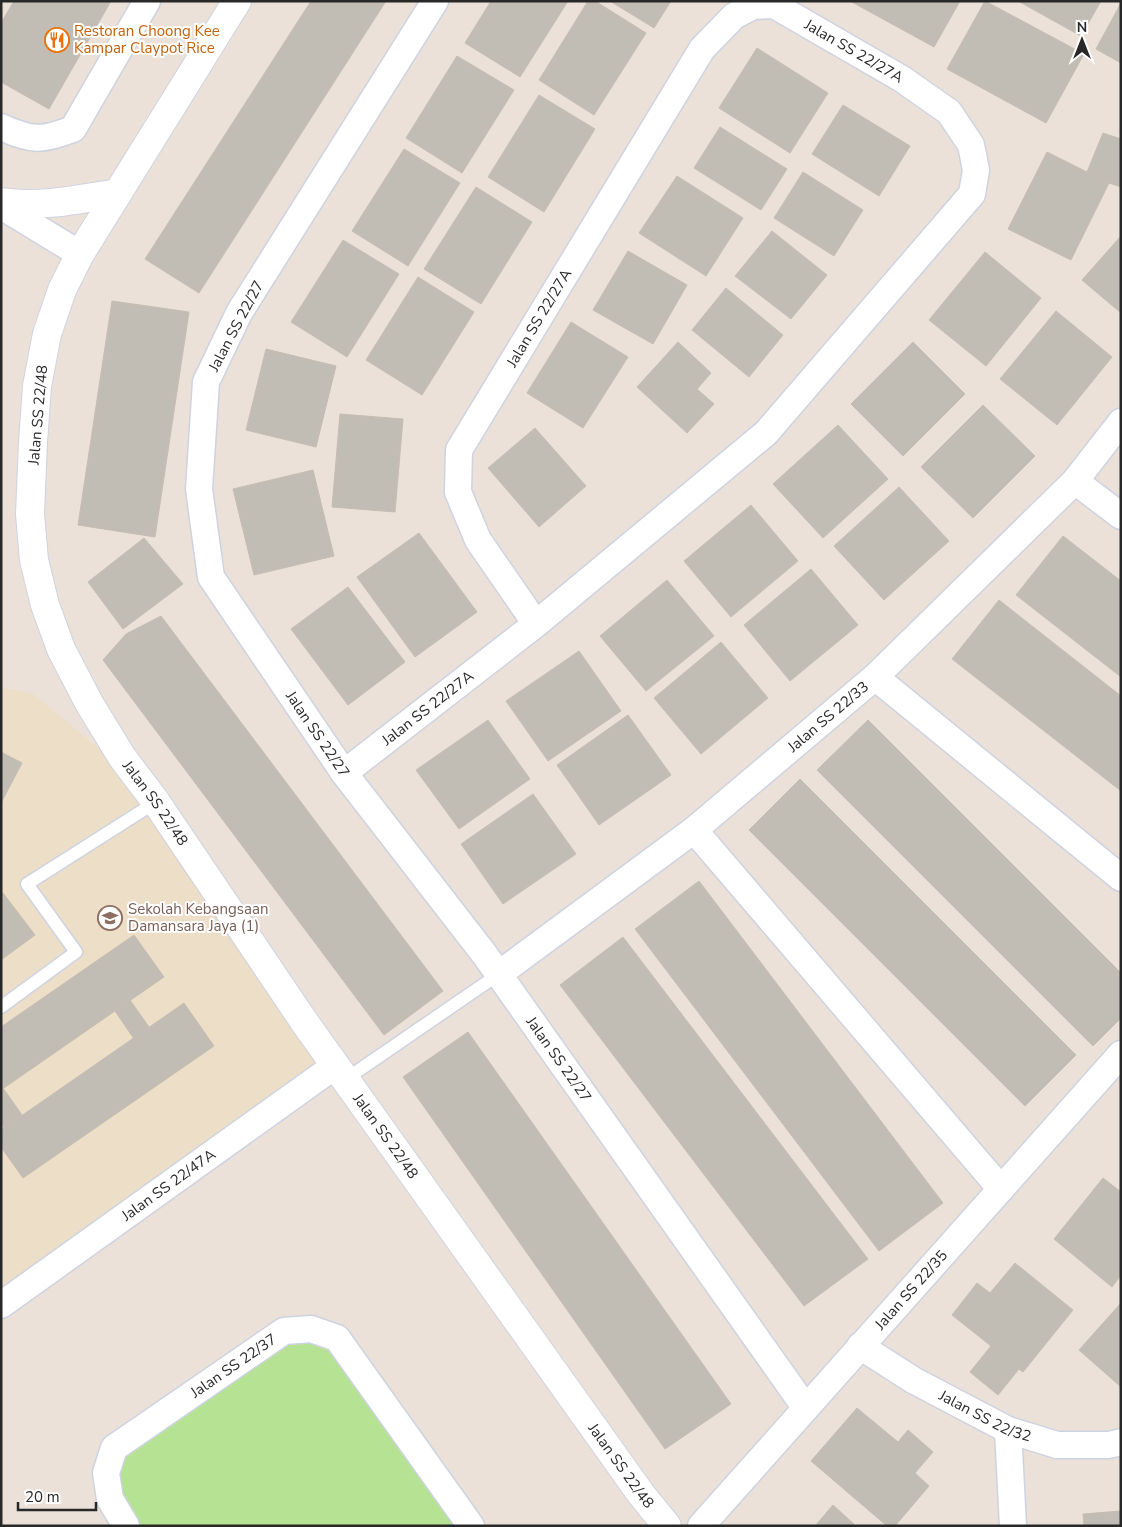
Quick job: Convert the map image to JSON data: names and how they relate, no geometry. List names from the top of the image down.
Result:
{
  "streets": {
    "street": [
      "Jalan SS 22/27A",
      "Jalan SS 22/27",
      "Jalan SS 22/48",
      "Jalan SS 22/33",
      "Jalan SS 22/47A",
      "Jalan SS 22/35",
      "Jalan SS 22/37",
      "Jalan SS 22/32"
    ]
  },
  "crossings": [
    ["Jalan SS 22/27A", "Jalan SS 22/27"],
    ["Jalan SS 22/27", "Jalan SS 22/33"],
    ["Jalan SS 22/27", "Jalan SS 22/35"],
    ["Jalan SS 22/48", "Jalan SS 22/47A"],
    ["Jalan SS 22/35", "Jalan SS 22/32"]
  ],
  "places": {
    "restaurant": ["Restoran Choong Kee Kampar Claypot Rice"],
    "school or university": ["Sekolah Kebangsaan Damansara Jaya (1)"]
  },
  "scale_bar": "20 m",
  "north": "top"
}
